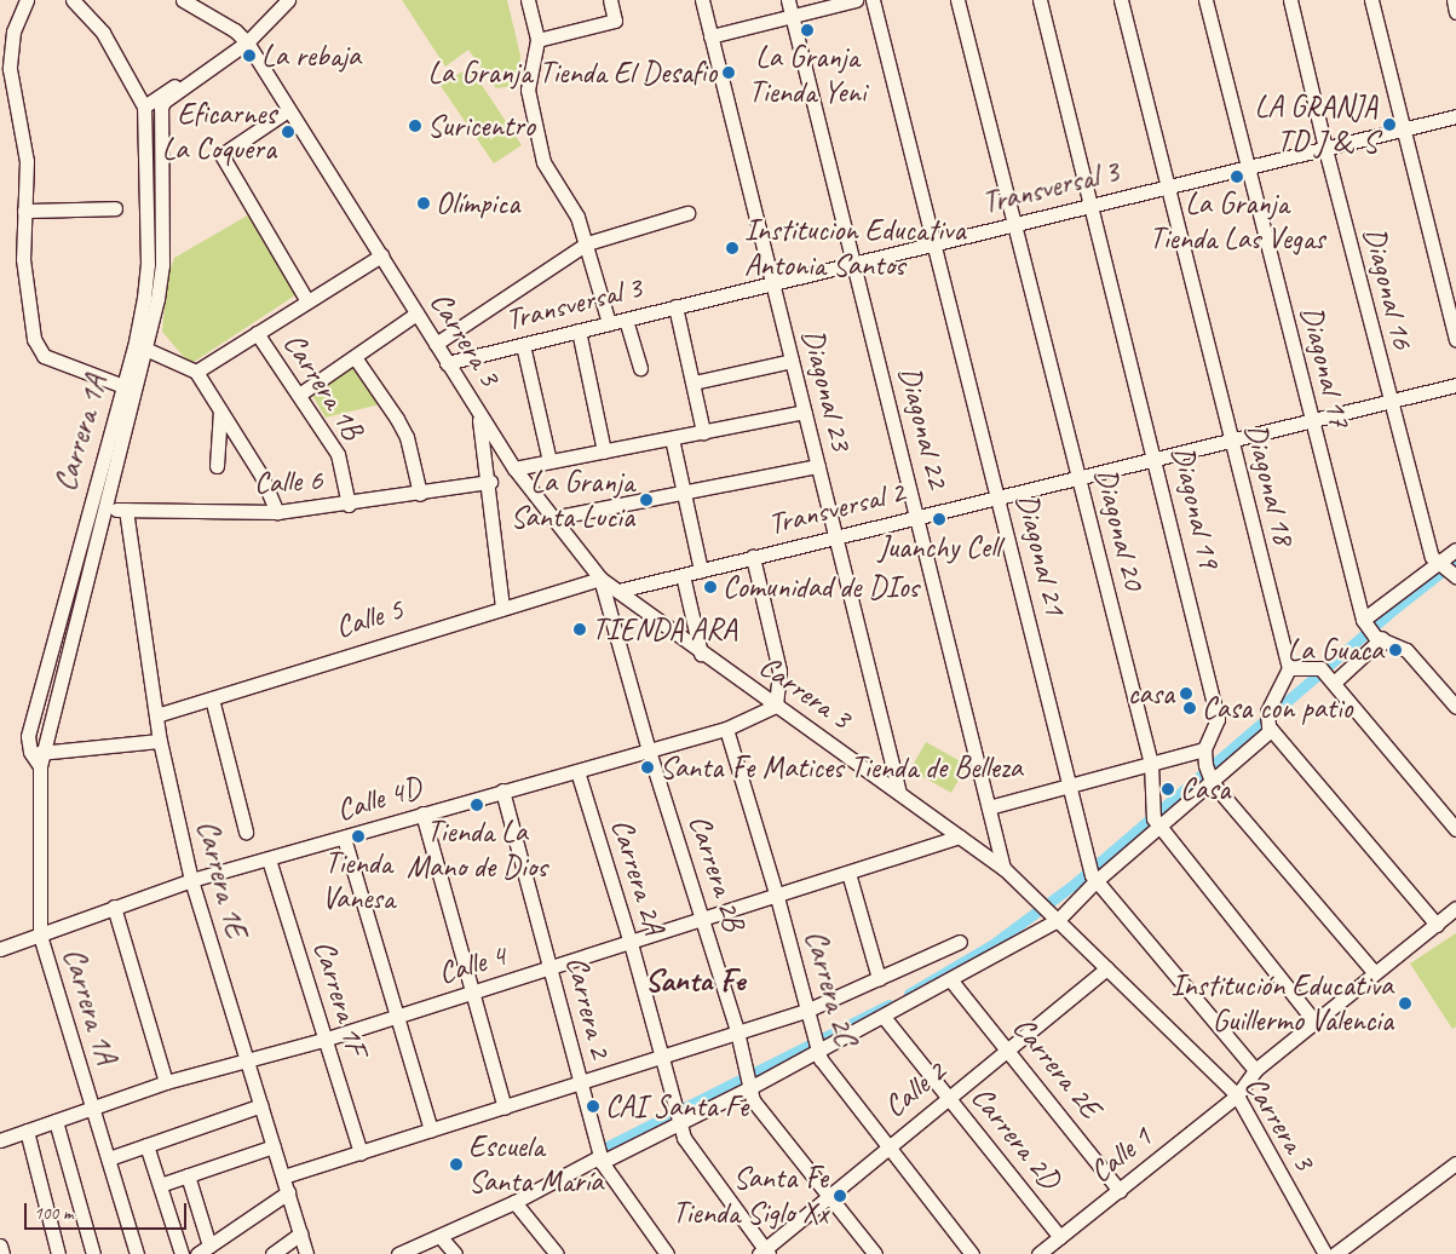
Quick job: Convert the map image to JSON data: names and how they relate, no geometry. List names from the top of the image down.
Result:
{
  "streets": {
    "street": [
      "Transversal 3",
      "Diagonal 16",
      "Carrera 3",
      "Diagonal 17",
      "Carrera 1B",
      "Diagonal 23",
      "Diagonal 22",
      "Carrera 1A",
      "Calle 6",
      "Diagonal 18",
      "Diagonal 19",
      "Transversal 2",
      "Diagonal 20",
      "Diagonal 21",
      "Calle 5",
      "Calle 4D",
      "Carrera 2B",
      "Carrera 2A",
      "Carrera 1E",
      "Calle 4",
      "Carrera 2C",
      "Carrera 1F",
      "Carrera 2",
      "Carrera 2E",
      "Calle 2",
      "Carrera 2D",
      "Calle 1"
    ]
  },
  "crossings": [
    ["Transversal 3", "Diagonal 16"],
    ["Transversal 3", "Carrera 3"],
    ["Transversal 3", "Diagonal 17"],
    ["Transversal 3", "Diagonal 23"],
    ["Transversal 3", "Diagonal 22"],
    ["Transversal 3", "Diagonal 18"],
    ["Transversal 3", "Diagonal 19"],
    ["Transversal 3", "Diagonal 20"],
    ["Transversal 3", "Diagonal 21"],
    ["Diagonal 16", "Transversal 2"],
    ["Carrera 3", "Diagonal 23"],
    ["Carrera 3", "Diagonal 22"],
    ["Carrera 3", "Transversal 2"],
    ["Carrera 3", "Calle 5"],
    ["Carrera 3", "Calle 4D"],
    ["Carrera 3", "Carrera 2B"],
    ["Carrera 3", "Calle 4"],
    ["Carrera 3", "Calle 2"],
    ["Carrera 3", "Calle 1"],
    ["Diagonal 17", "Transversal 2"],
    ["Carrera 1B", "Calle 6"],
    ["Diagonal 23", "Transversal 2"],
    ["Diagonal 22", "Transversal 2"],
    ["Carrera 1A", "Calle 6"],
    ["Carrera 1A", "Calle 4D"],
    ["Carrera 1A", "Calle 4"],
    ["Calle 6", "Carrera 1E"],
    ["Diagonal 18", "Transversal 2"],
    ["Diagonal 19", "Transversal 2"],
    ["Transversal 2", "Diagonal 20"],
    ["Transversal 2", "Diagonal 21"],
    ["Diagonal 20", "Calle 1"],
    ["Diagonal 21", "Calle 1"],
    ["Calle 5", "Carrera 2B"],
    ["Calle 5", "Carrera 1E"],
    ["Calle 4D", "Carrera 2B"],
    ["Calle 4D", "Carrera 2A"],
    ["Calle 4D", "Carrera 1E"],
    ["Calle 4D", "Carrera 2C"],
    ["Calle 4D", "Carrera 1F"],
    ["Calle 4D", "Carrera 2"],
    ["Carrera 2B", "Calle 4"],
    ["Carrera 2B", "Calle 2"],
    ["Carrera 2A", "Calle 4"],
    ["Carrera 2A", "Calle 2"],
    ["Carrera 1E", "Calle 4"],
    ["Calle 4", "Carrera 2C"],
    ["Calle 4", "Carrera 1F"],
    ["Calle 4", "Carrera 2"],
    ["Carrera 2C", "Calle 2"],
    ["Carrera 2E", "Calle 2"],
    ["Carrera 2E", "Calle 1"],
    ["Calle 2", "Carrera 2D"],
    ["Carrera 2D", "Calle 1"]
  ],
  "districts": ["Santa Fe"],
  "places": [
    "La Granja Tienda Yeni",
    "La rebaja",
    "La Granja Tienda El Desafio",
    "LA GRANJA TD J &, S",
    "Suricentro",
    "Eficarnes La Coquera",
    "La Granja Tienda Las Vegas",
    "Olímpica",
    "Institucion Educativa Antonia Santos",
    "La Granja Santa Lucia",
    "Juanchy Cell",
    "Comunidad de DIos",
    "TIENDA ARA",
    "La Guaca",
    "casa",
    "Casa con patio",
    "Santa Fe Matices Tienda de Belleza",
    "Casa",
    "Tienda La Mano de Dios",
    "Tienda Vanesa",
    "Institución Educativa Guillermo Valencia",
    "CAI Santa Fe",
    "Escuela Santa María",
    "Santa Fe Tienda Siglo Xx"
  ],
  "scale_bar": "100 m"
}
